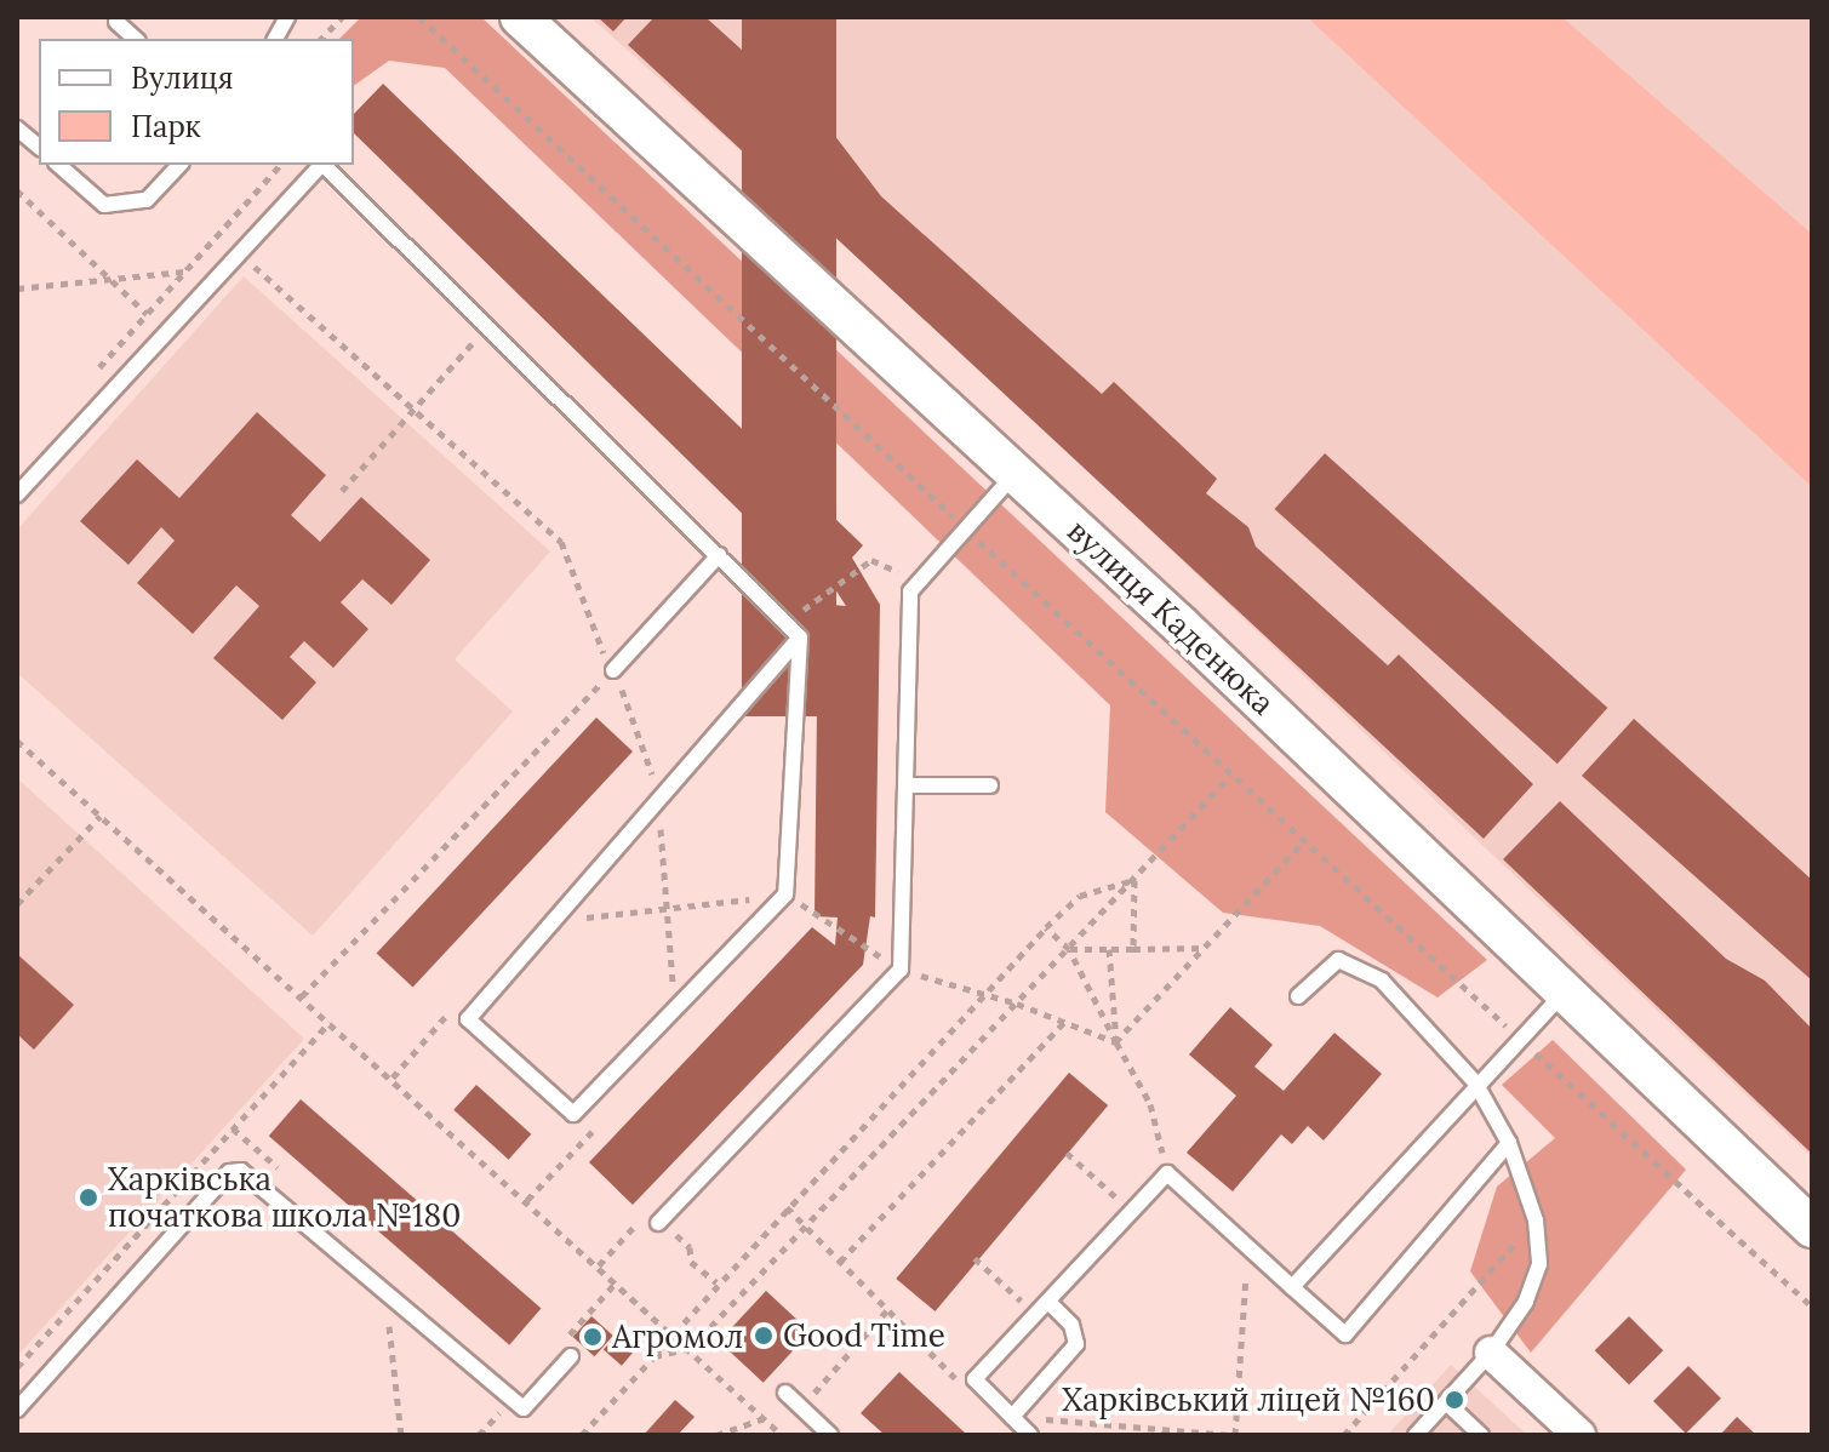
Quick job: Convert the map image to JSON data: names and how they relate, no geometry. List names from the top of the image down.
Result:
{
  "streets": {
    "street": ["вулиця Каденюка"]
  },
  "places": [
    "Харківська початкова школа №180",
    "Good Time",
    "Агромол",
    "Харківський ліцей №160"
  ],
  "legend": ["Вулиця", "Парк"]
}
